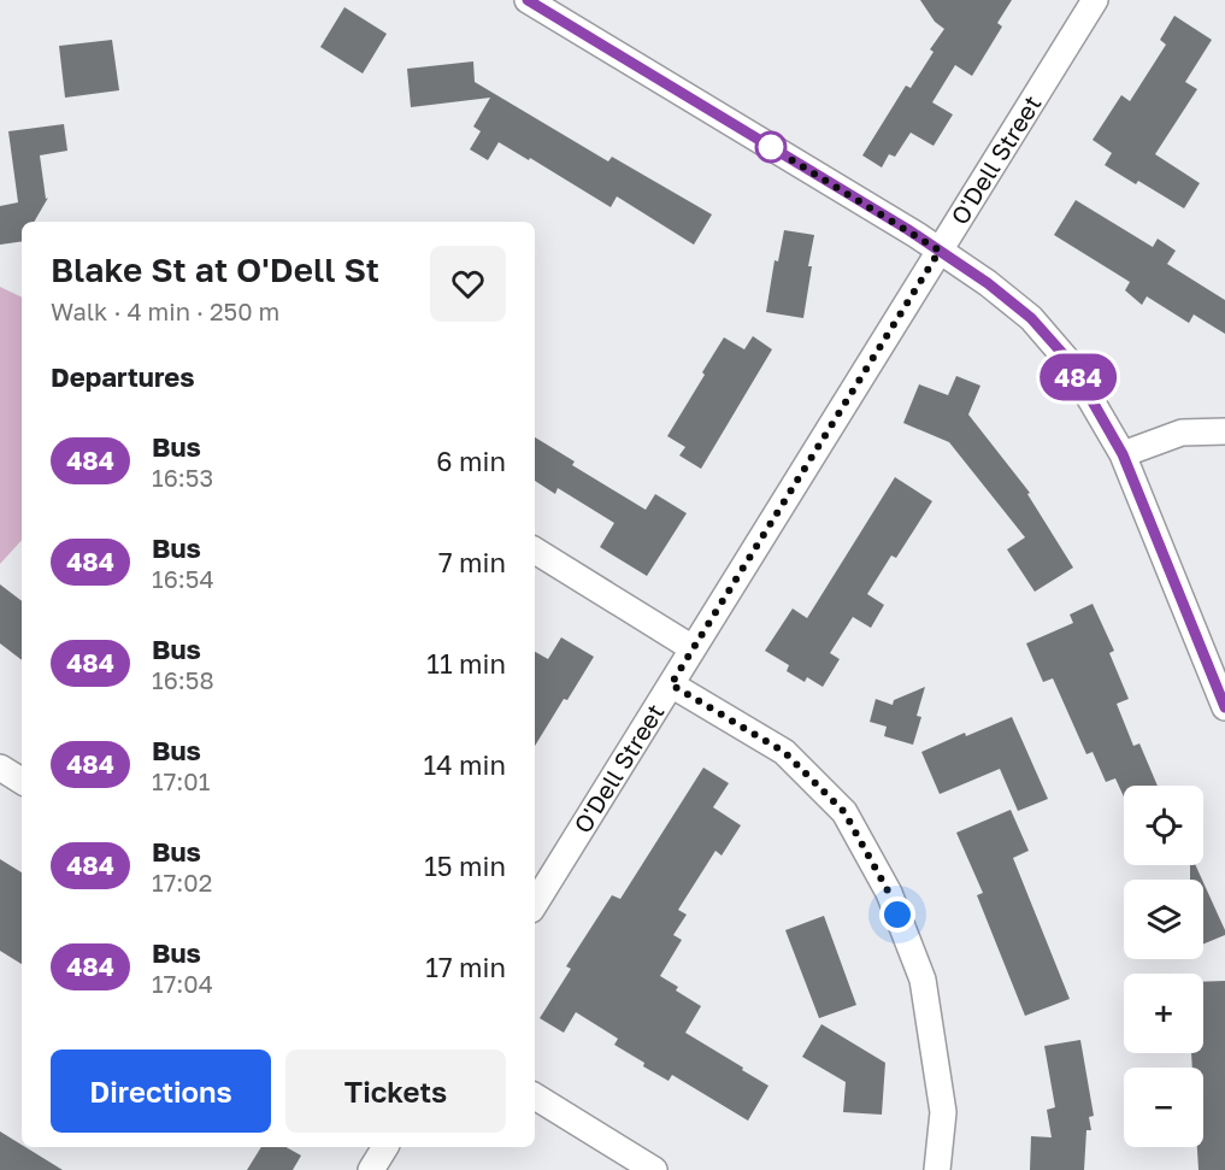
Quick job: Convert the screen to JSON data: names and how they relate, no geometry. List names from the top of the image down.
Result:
{
  "streets": {
    "street": ["O'Dell Street"]
  },
  "lines": ["bus line 484"],
  "page": {
    "on_map": "484",
    "heading": [
      ["Blake St at O'Dell St", "Walk · 4 min · 250 m"],
      "Departures"
    ],
    "list": [
      {
        "mark": "484",
        "name": "Bus",
        "note": "16:53",
        "value": "6 min"
      },
      {
        "mark": "484",
        "name": "Bus",
        "note": "16:54",
        "value": "7 min"
      },
      {
        "mark": "484",
        "name": "Bus",
        "note": "16:58",
        "value": "11 min"
      },
      {
        "mark": "484",
        "name": "Bus",
        "note": "17:01",
        "value": "14 min"
      },
      {
        "mark": "484",
        "name": "Bus",
        "note": "17:02",
        "value": "15 min"
      },
      {
        "mark": "484",
        "name": "Bus",
        "note": "17:04",
        "value": "17 min"
      }
    ],
    "map_buttons": ["+", "−"],
    "buttons": ["Directions", "Tickets"]
  }
}
